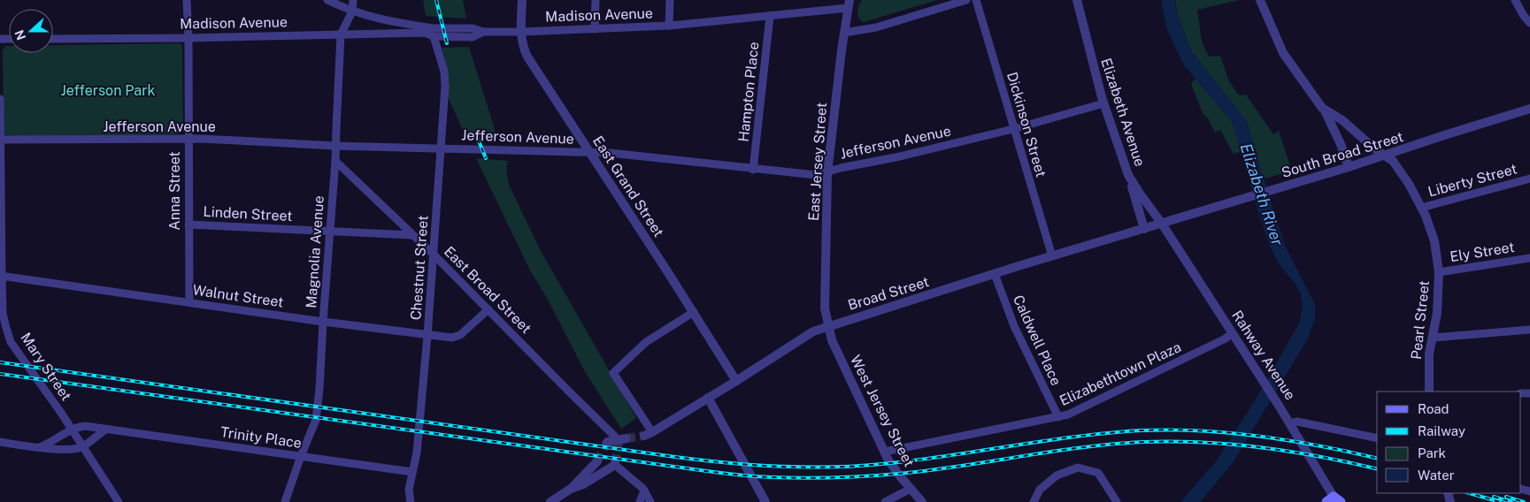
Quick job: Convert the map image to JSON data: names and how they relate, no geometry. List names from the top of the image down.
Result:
{
  "streets": {
    "street": [
      "Madison Avenue",
      "Hampton Place",
      "Elizabeth Avenue",
      "Dickinson Street",
      "Jefferson Avenue",
      "South Broad Street",
      "East Jersey Street",
      "Liberty Street",
      "East Grand Street",
      "Anna Street",
      "Linden Street",
      "Magnolia Avenue",
      "Ely Street",
      "Chestnut Street",
      "East Broad Street",
      "Broad Street",
      "Walnut Street",
      "Pearl Street",
      "Caldwell Place",
      "Rahway Avenue",
      "Mary Street",
      "Elizabethtown Plaza",
      "West Jersey Street",
      "Trinity Place"
    ]
  },
  "crossings": [
    ["Madison Avenue", "Hampton Place"],
    ["Madison Avenue", "East Jersey Street"],
    ["Madison Avenue", "East Grand Street"],
    ["Madison Avenue", "Anna Street"],
    ["Madison Avenue", "Magnolia Avenue"],
    ["Madison Avenue", "Chestnut Street"],
    ["Hampton Place", "Jefferson Avenue"],
    ["Elizabeth Avenue", "Jefferson Avenue"],
    ["Elizabeth Avenue", "South Broad Street"],
    ["Elizabeth Avenue", "Broad Street"],
    ["Elizabeth Avenue", "Rahway Avenue"],
    ["Dickinson Street", "Jefferson Avenue"],
    ["Dickinson Street", "Broad Street"],
    ["Jefferson Avenue", "East Jersey Street"],
    ["Jefferson Avenue", "East Grand Street"],
    ["Jefferson Avenue", "Anna Street"],
    ["Jefferson Avenue", "Magnolia Avenue"],
    ["Jefferson Avenue", "Chestnut Street"],
    ["Jefferson Avenue", "Mary Street"],
    ["South Broad Street", "Broad Street"],
    ["South Broad Street", "Pearl Street"],
    ["South Broad Street", "Rahway Avenue"],
    ["East Jersey Street", "Broad Street"],
    ["East Jersey Street", "West Jersey Street"],
    ["Liberty Street", "Pearl Street"],
    ["East Grand Street", "Broad Street"],
    ["Anna Street", "Linden Street"],
    ["Anna Street", "Walnut Street"],
    ["Linden Street", "Magnolia Avenue"],
    ["Linden Street", "East Broad Street"],
    ["Magnolia Avenue", "East Broad Street"],
    ["Magnolia Avenue", "Walnut Street"],
    ["Magnolia Avenue", "Trinity Place"],
    ["Ely Street", "Pearl Street"],
    ["Chestnut Street", "East Broad Street"],
    ["Chestnut Street", "Walnut Street"],
    ["Chestnut Street", "Trinity Place"],
    ["East Broad Street", "Walnut Street"],
    ["Broad Street", "Caldwell Place"],
    ["Broad Street", "Rahway Avenue"],
    ["Broad Street", "West Jersey Street"],
    ["Walnut Street", "Mary Street"],
    ["Caldwell Place", "Elizabethtown Plaza"],
    ["Rahway Avenue", "Elizabethtown Plaza"],
    ["Mary Street", "Trinity Place"],
    ["Elizabethtown Plaza", "West Jersey Street"]
  ],
  "water": ["Elizabeth River"],
  "parks": ["Jefferson Park"],
  "legend": [
    "Road",
    "Railway",
    "Park",
    "Water"
  ],
  "north": "left"
}
